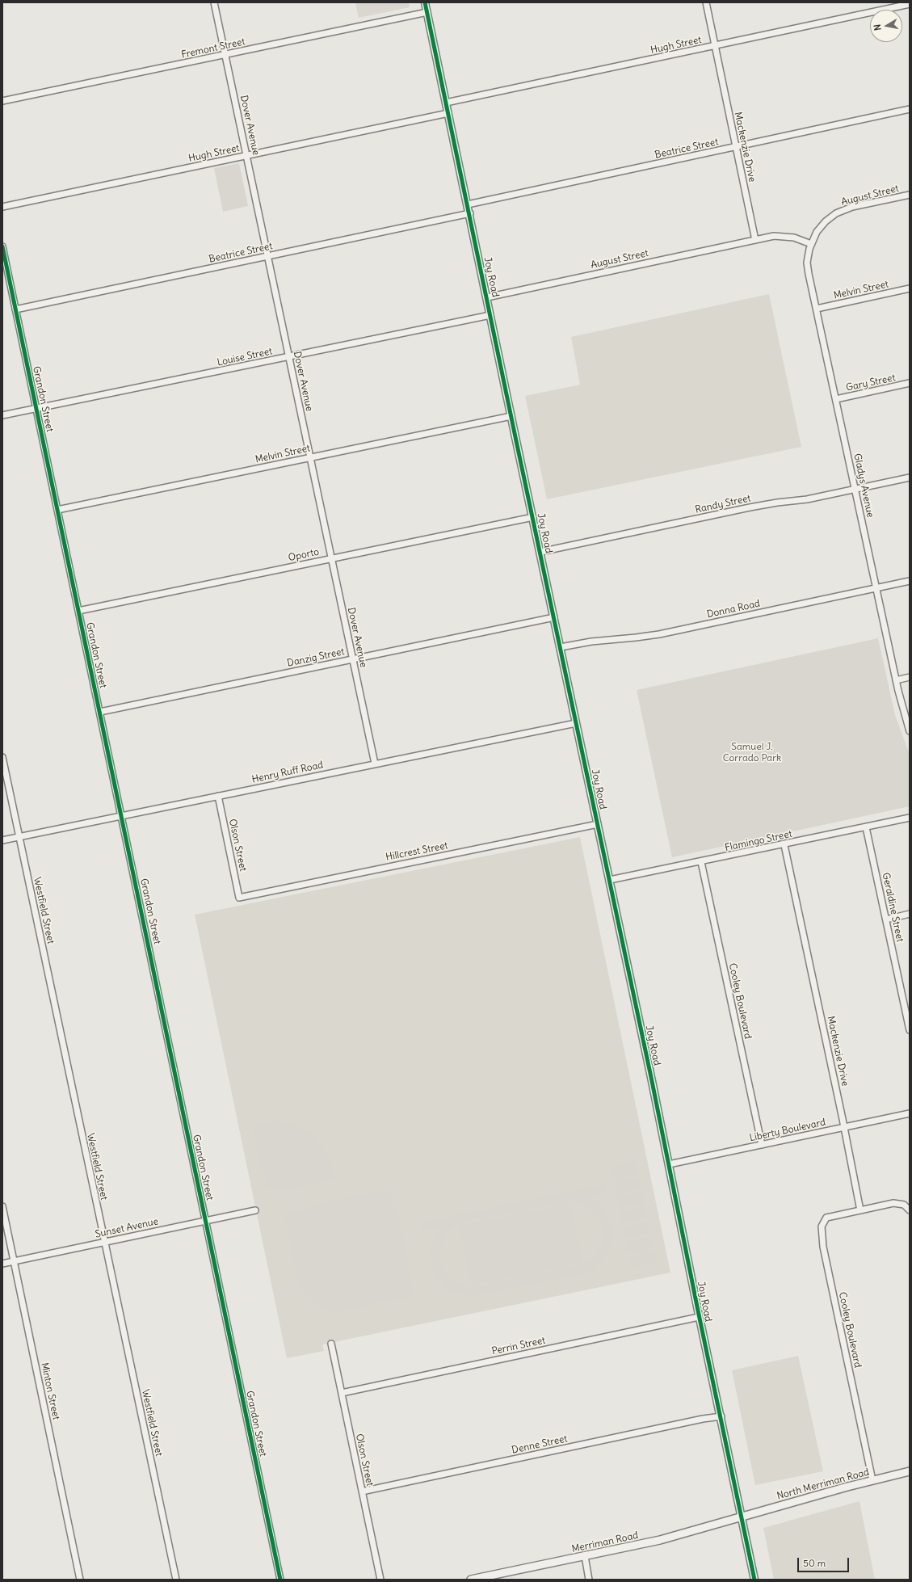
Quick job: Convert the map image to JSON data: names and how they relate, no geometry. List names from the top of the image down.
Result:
{
  "streets": {
    "main road": ["North Merriman Road", "Merriman Road"],
    "street": [
      "Hugh Street",
      "Fremont Street",
      "Dover Avenue",
      "Mackenzie Drive",
      "Beatrice Street",
      "August Street",
      "Joy Road",
      "Melvin Street",
      "Louise Street",
      "Gary Street",
      "Grandon Street",
      "Gladys Avenue",
      "Randy Street",
      "Oporto",
      "Donna Road",
      "Danzig Street",
      "Henry Ruff Road",
      "Flamingo Street",
      "Olson Street",
      "Hillcrest Street",
      "Geraldine Street",
      "Westfield Street",
      "Cooley Boulevard",
      "Liberty Boulevard",
      "Sunset Avenue",
      "Perrin Street",
      "Minton Street",
      "Denne Street"
    ]
  },
  "crossings": [
    ["Hugh Street", "Dover Avenue"],
    ["Hugh Street", "Mackenzie Drive"],
    ["Hugh Street", "Joy Road"],
    ["Fremont Street", "Dover Avenue"],
    ["Fremont Street", "Joy Road"],
    ["Dover Avenue", "Beatrice Street"],
    ["Dover Avenue", "Melvin Street"],
    ["Dover Avenue", "Louise Street"],
    ["Dover Avenue", "Oporto"],
    ["Dover Avenue", "Danzig Street"],
    ["Dover Avenue", "Henry Ruff Road"],
    ["Mackenzie Drive", "Beatrice Street"],
    ["Mackenzie Drive", "August Street"],
    ["Mackenzie Drive", "Flamingo Street"],
    ["Mackenzie Drive", "Cooley Boulevard"],
    ["Mackenzie Drive", "Liberty Boulevard"],
    ["Beatrice Street", "Joy Road"],
    ["Beatrice Street", "Grandon Street"],
    ["August Street", "Joy Road"],
    ["August Street", "Gladys Avenue"],
    ["Joy Road", "Melvin Street"],
    ["Joy Road", "Louise Street"],
    ["Joy Road", "Randy Street"],
    ["Joy Road", "Oporto"],
    ["Joy Road", "Donna Road"],
    ["Joy Road", "Danzig Street"],
    ["Joy Road", "Henry Ruff Road"],
    ["Joy Road", "Flamingo Street"],
    ["Joy Road", "Hillcrest Street"],
    ["Joy Road", "Liberty Boulevard"],
    ["Joy Road", "Perrin Street"],
    ["Joy Road", "Denne Street"],
    ["Joy Road", "North Merriman Road"],
    ["Joy Road", "Merriman Road"],
    ["Melvin Street", "Grandon Street"],
    ["Melvin Street", "Gladys Avenue"],
    ["Louise Street", "Grandon Street"],
    ["Gary Street", "Gladys Avenue"],
    ["Grandon Street", "Oporto"],
    ["Grandon Street", "Danzig Street"],
    ["Grandon Street", "Henry Ruff Road"],
    ["Grandon Street", "Sunset Avenue"],
    ["Gladys Avenue", "Randy Street"],
    ["Gladys Avenue", "Donna Road"],
    ["Henry Ruff Road", "Olson Street"],
    ["Henry Ruff Road", "Westfield Street"],
    ["Flamingo Street", "Geraldine Street"],
    ["Flamingo Street", "Cooley Boulevard"],
    ["Olson Street", "Hillcrest Street"],
    ["Olson Street", "Perrin Street"],
    ["Olson Street", "Denne Street"],
    ["Westfield Street", "Sunset Avenue"],
    ["Cooley Boulevard", "Liberty Boulevard"],
    ["Cooley Boulevard", "North Merriman Road"],
    ["Sunset Avenue", "Minton Street"],
    ["North Merriman Road", "Merriman Road"]
  ],
  "parks": ["Samuel J. Corrado Park"],
  "scale_bar": "50 m",
  "north": "left"
}
